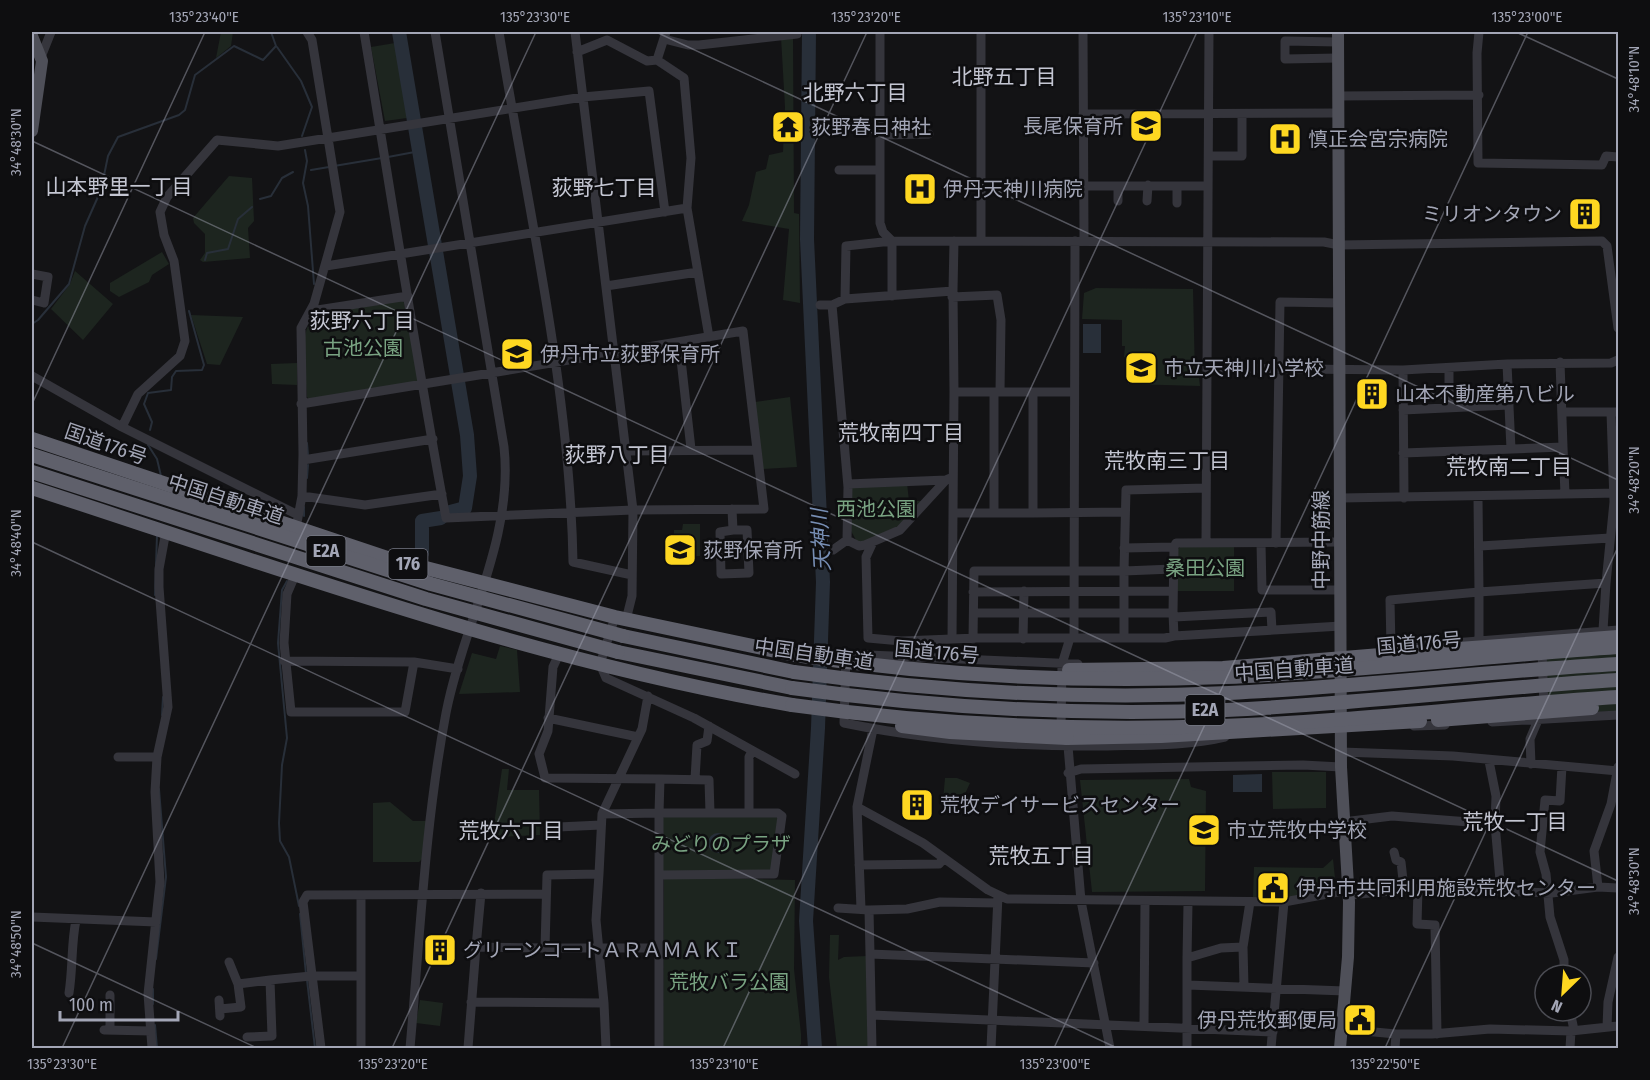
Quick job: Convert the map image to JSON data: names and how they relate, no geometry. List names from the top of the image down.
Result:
{
  "streets": {
    "highway": [
      "国道176号",
      "中国自動車道",
      "E2A",
      "176"
    ],
    "main road": ["中野中筋線"]
  },
  "districts": [
    "北野五丁目",
    "北野六丁目",
    "山本野里一丁目",
    "荻野七丁目",
    "荻野六丁目",
    "荒牧南四丁目",
    "荻野八丁目",
    "荒牧南三丁目",
    "荒牧南二丁目",
    "荒牧一丁目",
    "荒牧六丁目",
    "荒牧五丁目"
  ],
  "water": ["天神川"],
  "parks": [
    "古池公園",
    "西池公園",
    "桑田公園",
    "みどりのプラザ",
    "荒牧バラ公園"
  ],
  "places": {
    "school or university": [
      "長尾保育所",
      "伊丹市立荻野保育所",
      "市立天神川小学校",
      "荻野保育所",
      "市立荒牧中学校"
    ],
    "temple": ["荻野春日神社"],
    "hospital": ["慎正会宮宗病院", "伊丹天神川病院"],
    "building": [
      "ミリオンタウン",
      "山本不動産第八ビル",
      "荒牧デイサービスセンター",
      "グリーンコートＡＲＡＭＡＫＩ"
    ],
    "public building": ["伊丹市共同利用施設荒牧センター", "伊丹荒牧郵便局"]
  },
  "scale_bar": "100 m",
  "north": "bottom left",
  "coordinates": [
    "135°23'40\"E",
    "135°23'30\"E",
    "135°23'20\"E",
    "135°23'10\"E",
    "135°23'00\"E",
    "34°48'10\"N",
    "34°48'30\"N",
    "34°48'20\"N",
    "34°48'40\"N",
    "34°48'50\"N",
    "135°22'50\"E"
  ]
}
